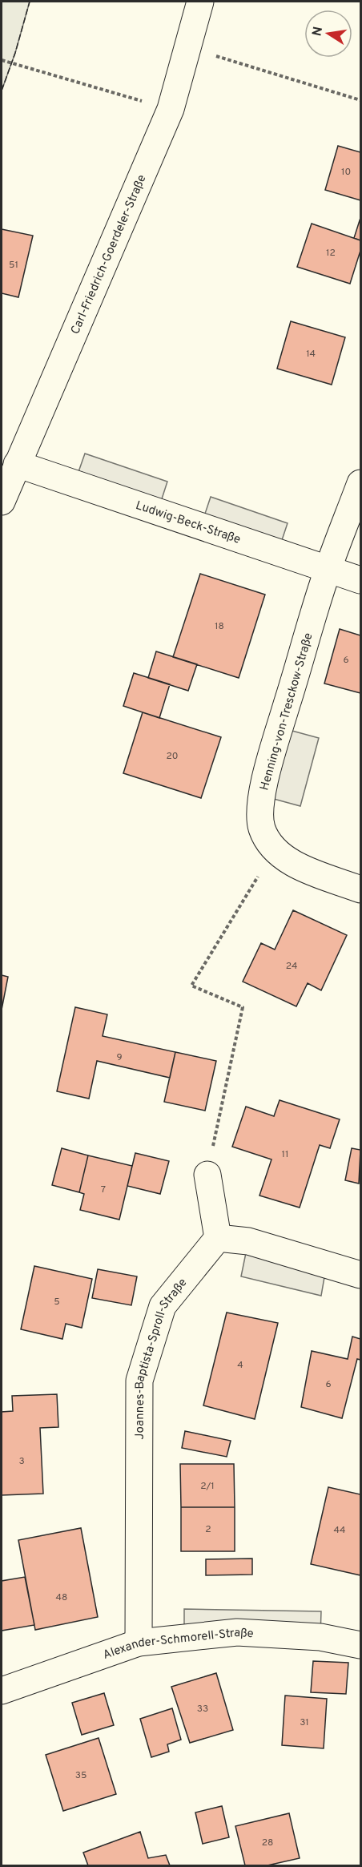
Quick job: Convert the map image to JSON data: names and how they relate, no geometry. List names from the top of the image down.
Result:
{
  "streets": {
    "street": [
      "Carl-Friedrich-Goerdeler-Straße",
      "Ludwig-Beck-Straße",
      "Henning-von-Tresckow-Straße",
      "Joannes-Baptista-Sproll-Straße",
      "Alexander-Schmorell-Straße"
    ]
  },
  "crossings": [
    ["Carl-Friedrich-Goerdeler-Straße", "Ludwig-Beck-Straße"],
    ["Ludwig-Beck-Straße", "Henning-von-Tresckow-Straße"],
    ["Joannes-Baptista-Sproll-Straße", "Alexander-Schmorell-Straße"]
  ],
  "house_numbers": [
    "10",
    "12",
    "51",
    "14",
    "18",
    "6",
    "20",
    "24",
    "9",
    "11",
    "7",
    "5",
    "4",
    "6",
    "3",
    "2/1",
    "2",
    "44",
    "48",
    "33",
    "31",
    "35",
    "28"
  ],
  "north": "left"
}
